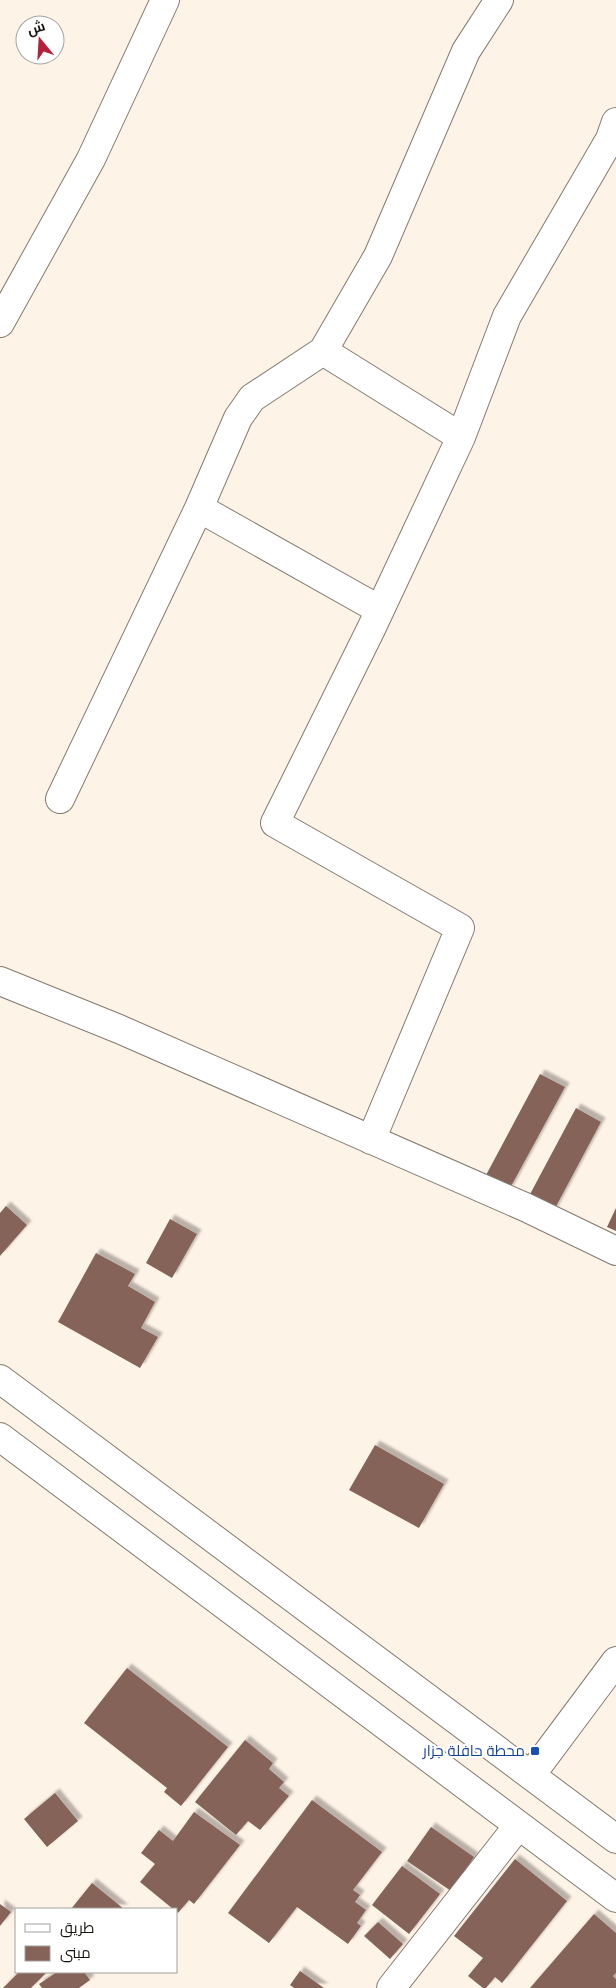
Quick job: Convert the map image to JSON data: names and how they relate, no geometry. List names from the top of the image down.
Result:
{
  "places": {
    "transit": ["محطة حافلة جزار"]
  },
  "legend": ["طريق", "مبنى"],
  "north": "top"
}
